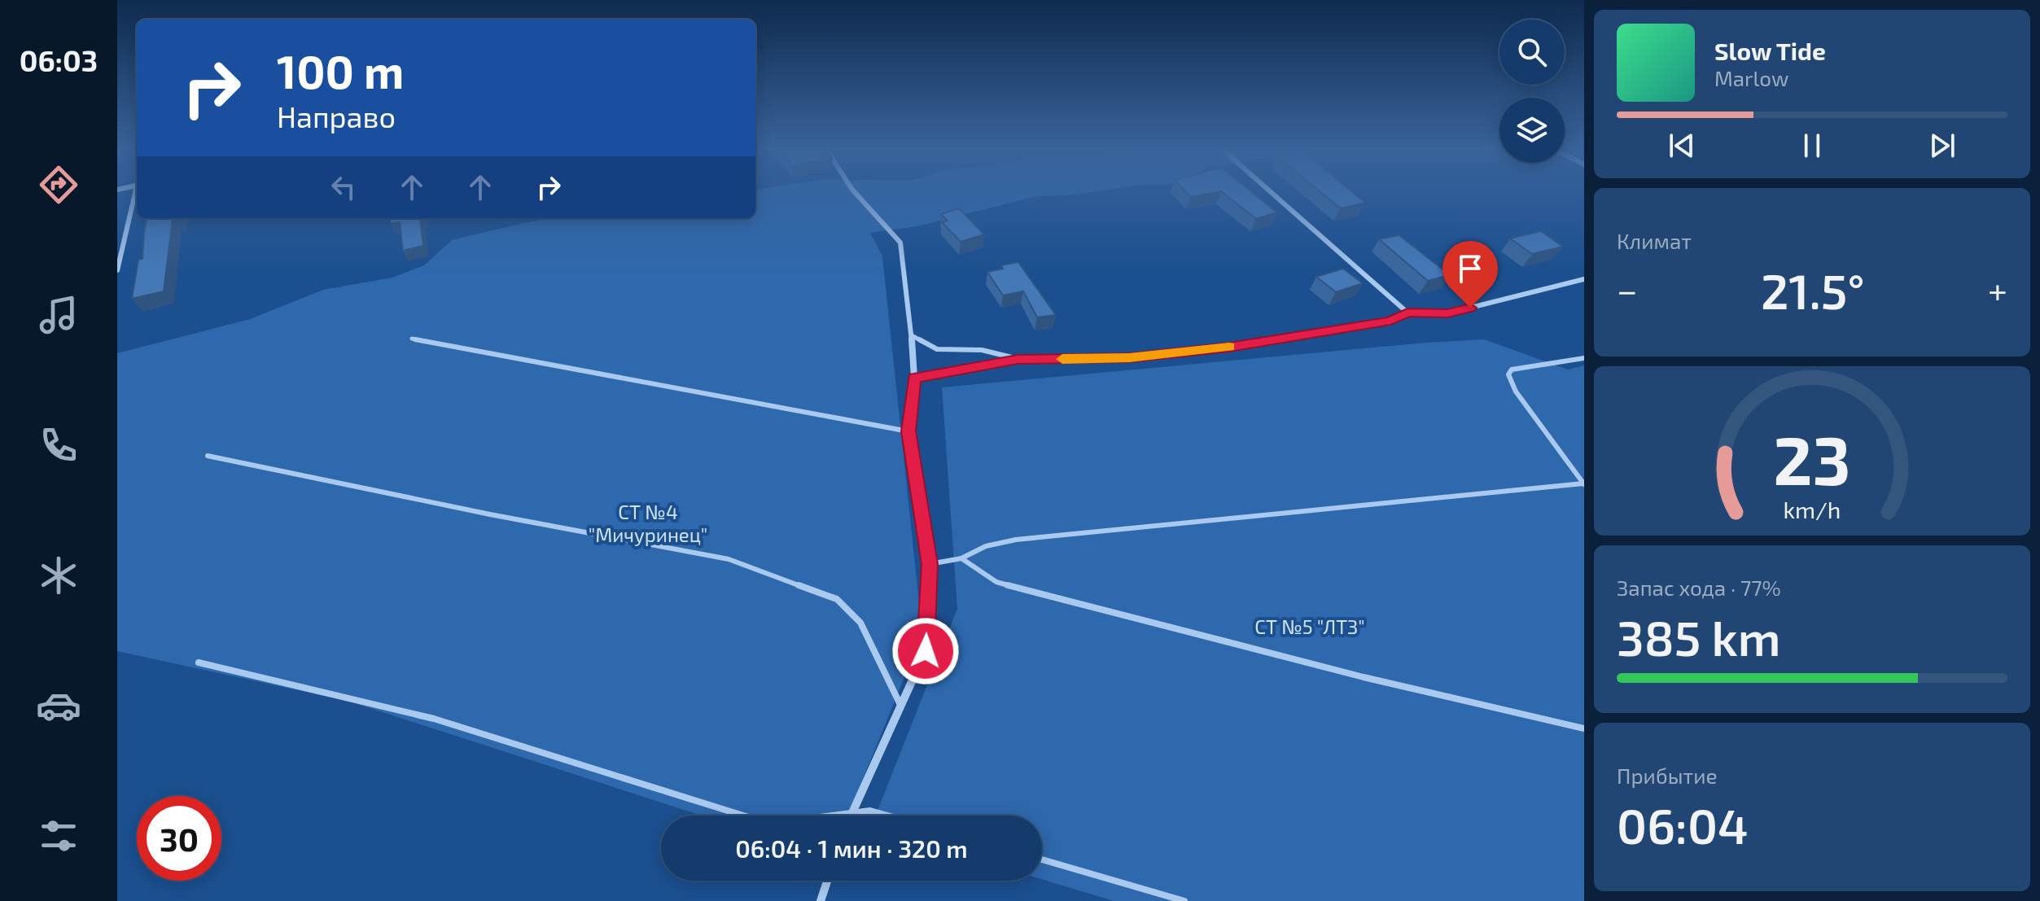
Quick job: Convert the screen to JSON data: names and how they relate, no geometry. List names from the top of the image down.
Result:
{
  "parks": ["СТ №4 \"Мичуринец\"", "СТ №5 \"ЛТЗ\""],
  "page": {
    "tabs": "06:03",
    "turn": ["100 m", "Направо"],
    "song": ["Slow Tide", "Marlow"],
    "tile": [
      "Климат",
      ["Запас хода · 77%", "385 km"],
      ["Прибытие", "06:04"]
    ],
    "heat": ["−", "21.5°", "+"],
    "limit": "30",
    "trip": "06:04 · 1 мин · 320 m",
    "gauge": ["23", "km/h"]
  }
}
